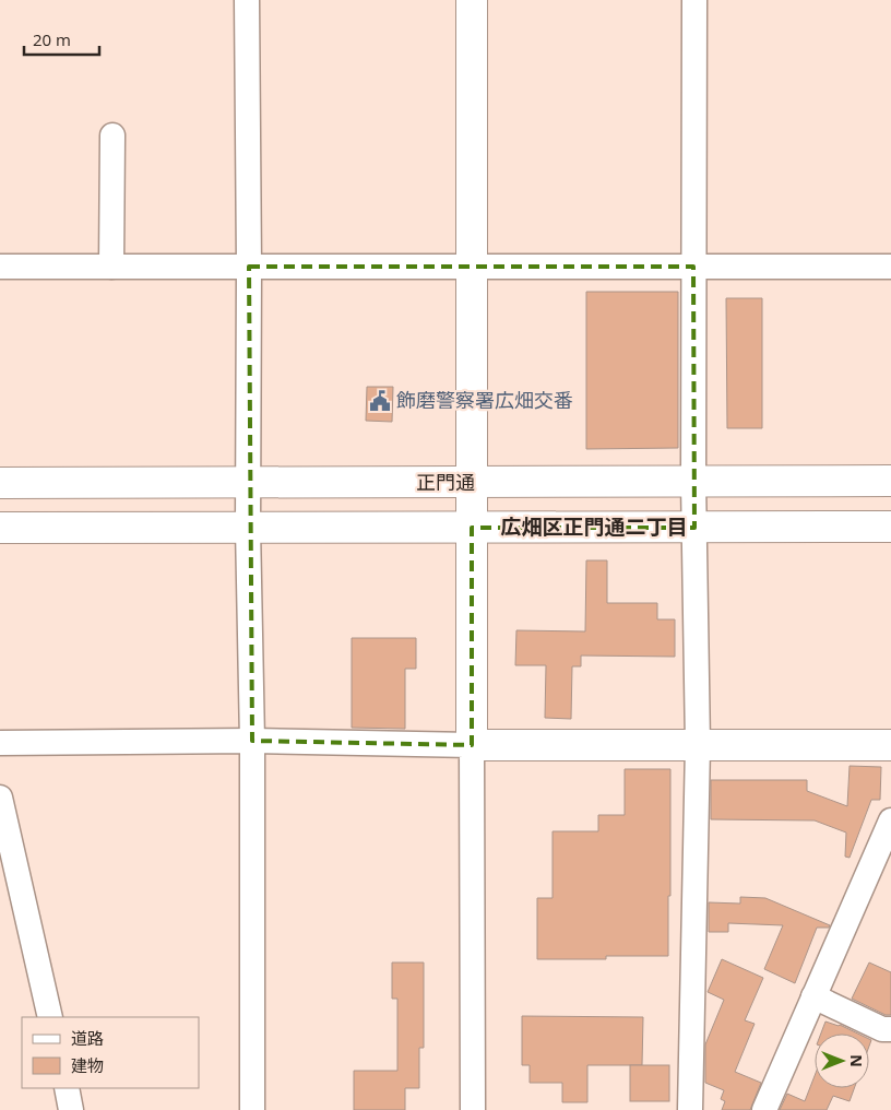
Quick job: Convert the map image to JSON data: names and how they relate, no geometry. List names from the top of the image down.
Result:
{
  "streets": {
    "street": ["正門通"]
  },
  "districts": ["広畑区正門通二丁目"],
  "places": {
    "public building": ["飾磨警察署広畑交番"]
  },
  "legend": ["道路", "建物"],
  "scale_bar": "20 m",
  "north": "right"
}
